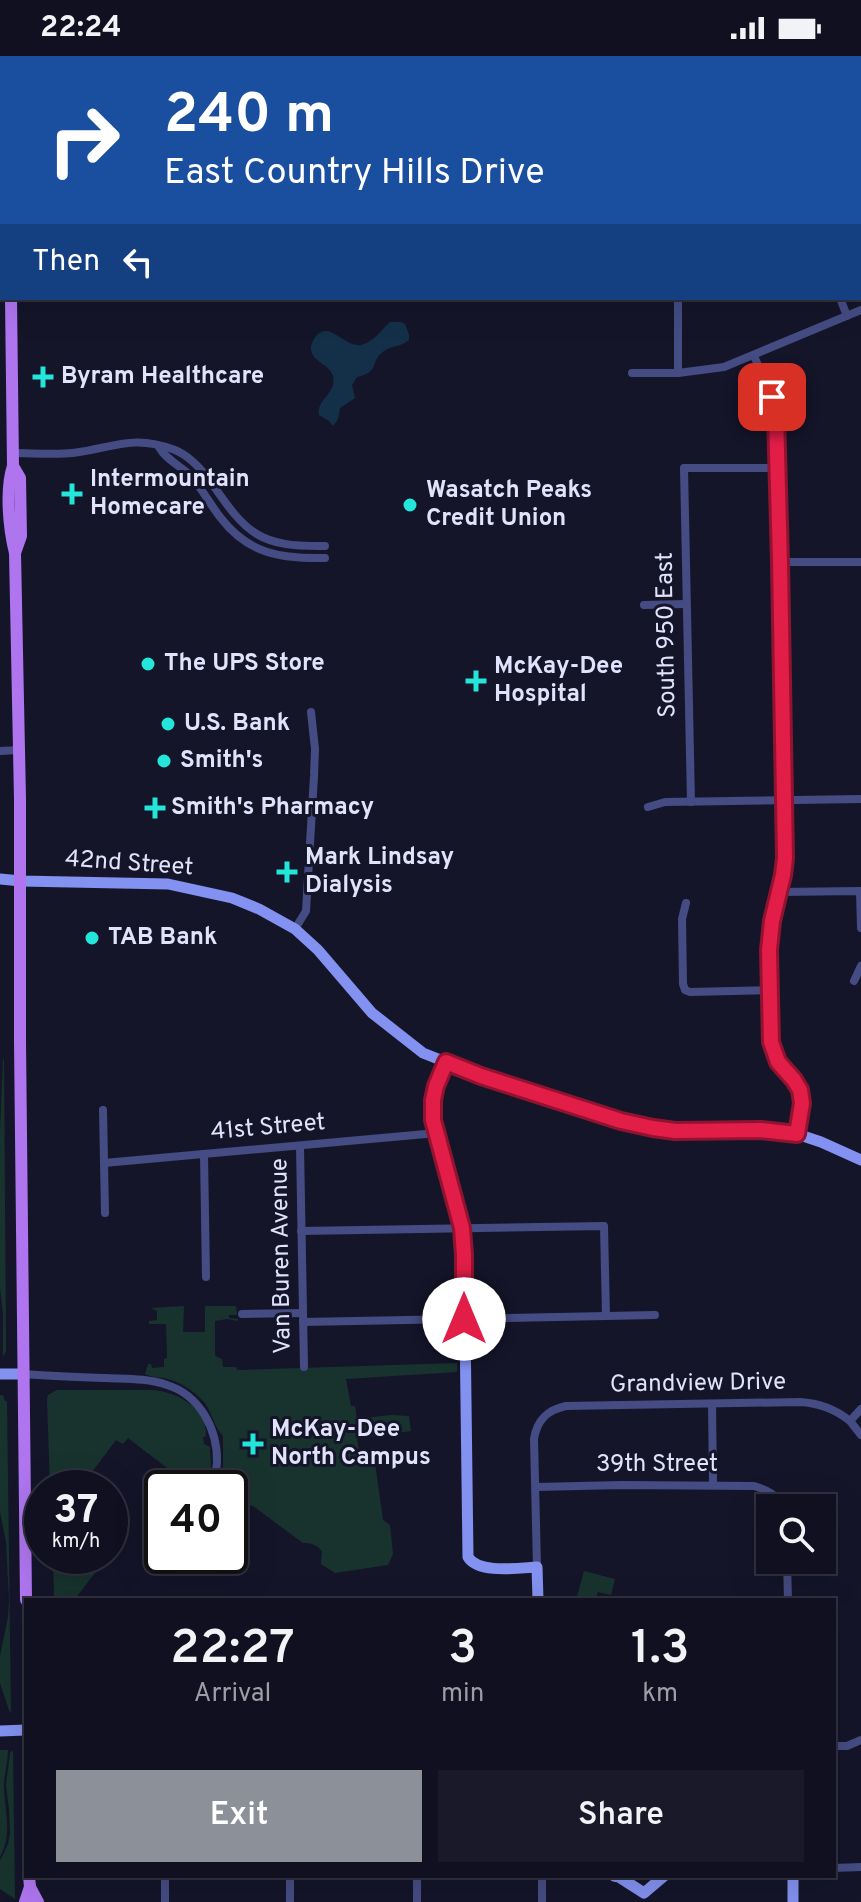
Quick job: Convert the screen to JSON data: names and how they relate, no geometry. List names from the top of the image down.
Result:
{
  "streets": {
    "main road": ["42nd Street"],
    "street": [
      "South 950 East",
      "41st Street",
      "Van Buren Avenue",
      "Grandview Drive",
      "39th Street"
    ]
  },
  "crossings": [
    ["41st Street", "Van Buren Avenue"],
    ["Grandview Drive", "39th Street"]
  ],
  "places": {
    "health": [
      "Byram Healthcare",
      "Intermountain Homecare",
      "McKay-Dee Hospital",
      "Smith's Pharmacy",
      "Mark Lindsay Dialysis",
      "McKay-Dee North Campus"
    ],
    "other": [
      "Wasatch Peaks Credit Union",
      "The UPS Store",
      "U.S. Bank",
      "Smith's",
      "TAB Bank"
    ]
  },
  "page": {
    "status": "22:24",
    "turn": ["240 m", "East Country Hills Drive"],
    "then": "Then",
    "speed": "37 km/h",
    "limit": "40",
    "eta": [
      "22:27",
      "Arrival",
      "3",
      "min",
      "1.3",
      "km"
    ],
    "buttons": ["Exit", "Share"]
  }
}
